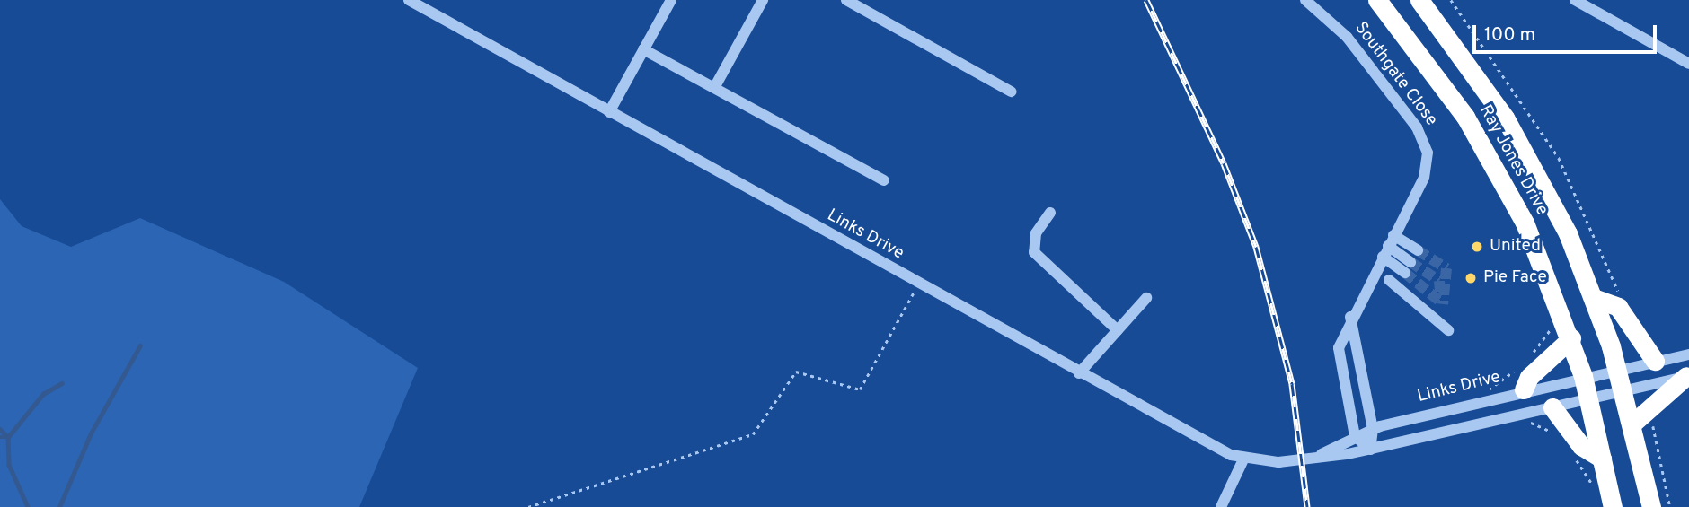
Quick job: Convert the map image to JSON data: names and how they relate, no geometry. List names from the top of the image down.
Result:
{
  "streets": {
    "highway": ["Ray Jones Drive"],
    "street": ["Southgate Close", "Links Drive"]
  },
  "crossings": [
    ["Southgate Close", "Links Drive"],
    ["Ray Jones Drive", "Links Drive"]
  ],
  "places": ["United", "Pie Face"],
  "scale_bar": "100 m"
}
